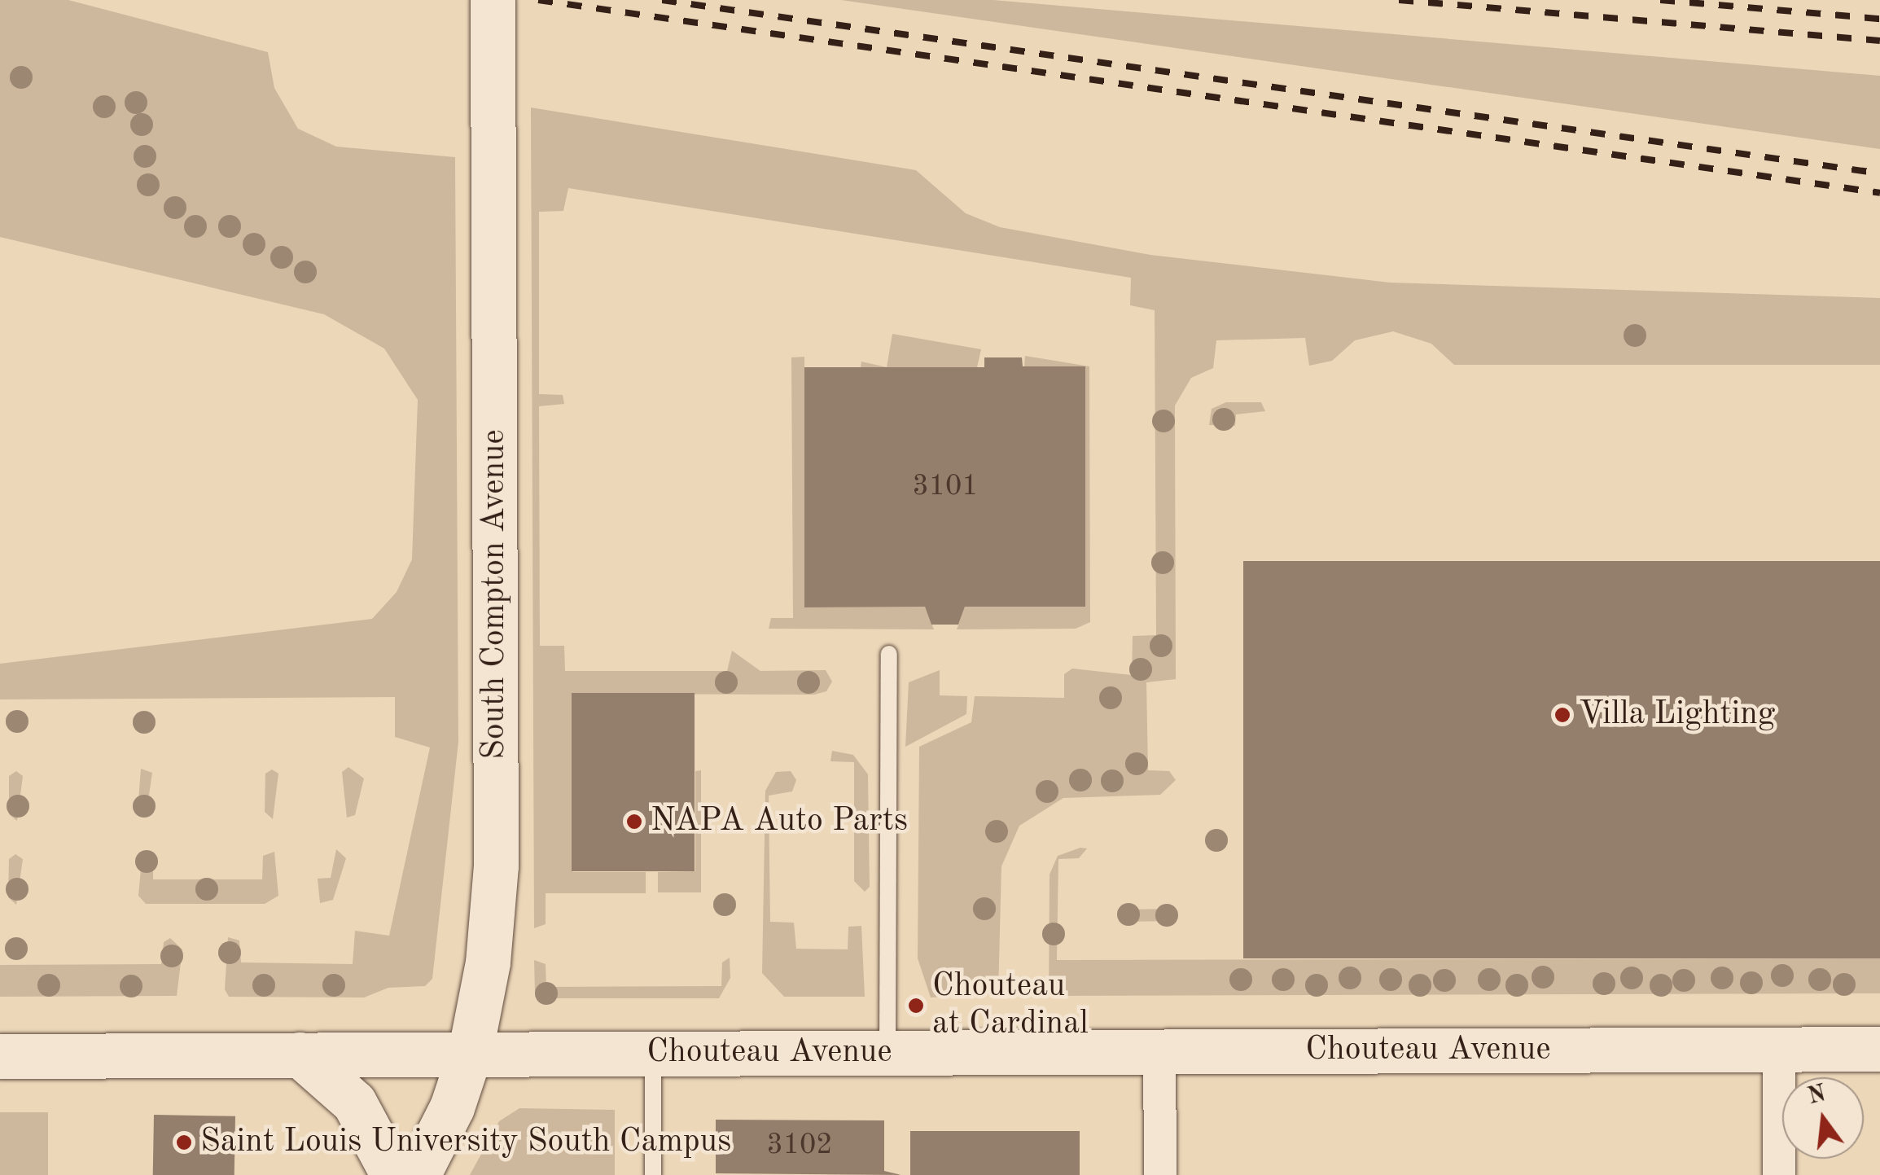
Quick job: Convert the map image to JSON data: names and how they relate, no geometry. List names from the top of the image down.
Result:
{
  "streets": {
    "main road": ["South Compton Avenue", "Chouteau Avenue"]
  },
  "crossings": [
    ["South Compton Avenue", "Chouteau Avenue"]
  ],
  "places": [
    "Villa Lighting",
    "NAPA Auto Parts",
    "Chouteau at Cardinal",
    "Saint Louis University South Campus"
  ],
  "house_numbers": ["3101", "3102"],
  "north": "top"
}
